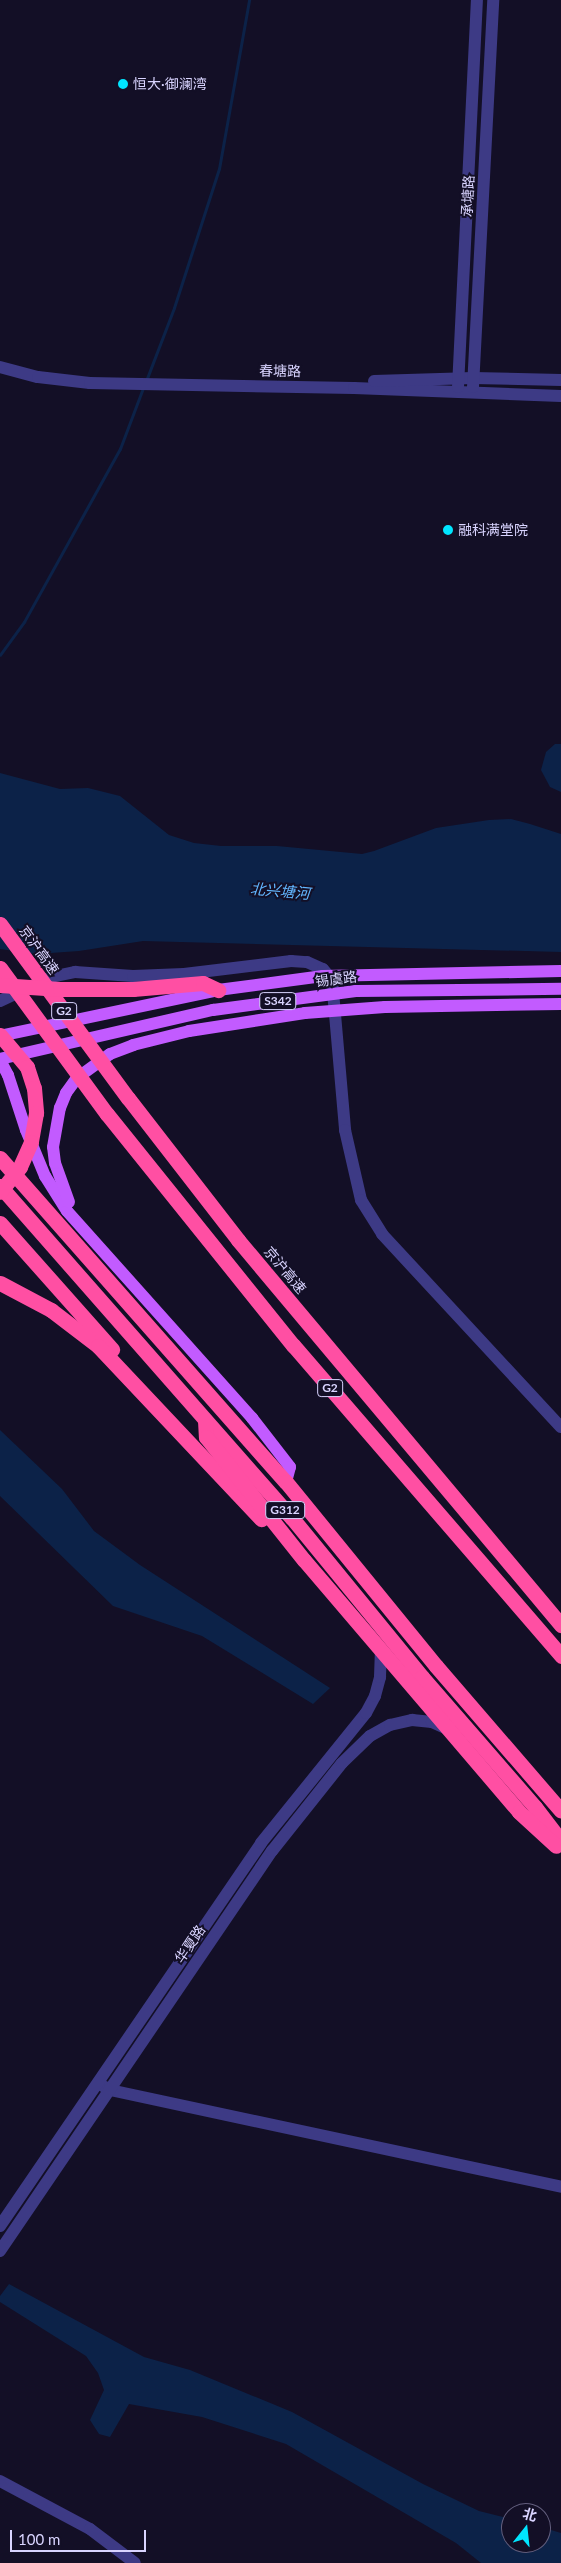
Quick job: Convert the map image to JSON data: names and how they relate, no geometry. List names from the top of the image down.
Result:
{
  "streets": {
    "highway": ["京沪高速", "G2", "G312"],
    "main road": ["锡虞路", "S342"],
    "street": ["承塘路", "春塘路", "华夏路"]
  },
  "crossings": [
    ["承塘路", "春塘路"]
  ],
  "water": ["北兴塘河"],
  "places": ["恒大·御澜湾", "融科满堂院"],
  "scale_bar": "100 m",
  "north": "top"
}
